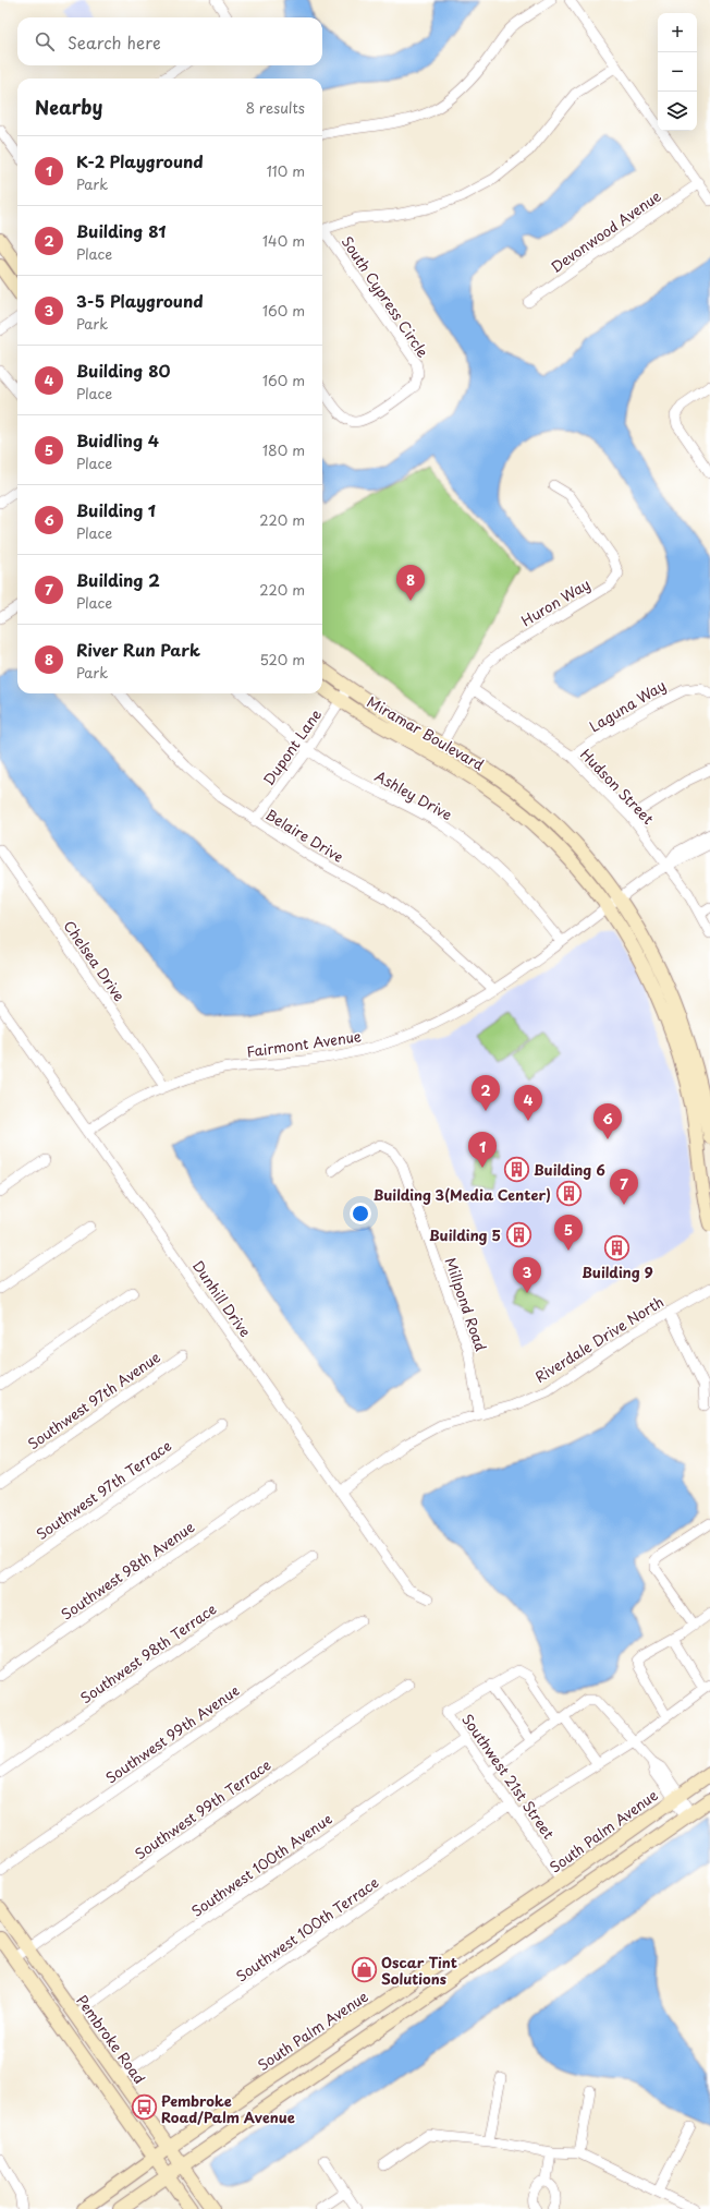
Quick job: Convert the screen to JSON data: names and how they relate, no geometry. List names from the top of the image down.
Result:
{
  "streets": {
    "main road": ["Miramar Boulevard", "South Palm Avenue", "Pembroke Road"],
    "street": [
      "Devonwood Avenue",
      "South Cypress Circle",
      "Huron Way",
      "Laguna Way",
      "Dupont Lane",
      "Hudson Street",
      "Ashley Drive",
      "Belaire Drive",
      "Chelsea Drive",
      "Fairmont Avenue",
      "Dunhill Drive",
      "Millpond Road",
      "Riverdale Drive North",
      "Southwest 97th Avenue",
      "Southwest 97th Terrace",
      "Southwest 98th Avenue",
      "Southwest 98th Terrace",
      "Southwest 99th Avenue",
      "Southwest 21st Street",
      "Southwest 99th Terrace",
      "Southwest 100th Avenue",
      "Southwest 100th Terrace"
    ]
  },
  "crossings": [
    ["Huron Way", "Miramar Boulevard"],
    ["Huron Way", "Hudson Street"],
    ["Laguna Way", "Hudson Street"],
    ["Miramar Boulevard", "Dupont Lane"],
    ["Miramar Boulevard", "Fairmont Avenue"],
    ["Dupont Lane", "Ashley Drive"],
    ["Dupont Lane", "Belaire Drive"],
    ["Hudson Street", "Fairmont Avenue"],
    ["Ashley Drive", "Fairmont Avenue"],
    ["Belaire Drive", "Fairmont Avenue"],
    ["Chelsea Drive", "Fairmont Avenue"],
    ["Fairmont Avenue", "Dunhill Drive"],
    ["Dunhill Drive", "Riverdale Drive North"],
    ["Millpond Road", "Riverdale Drive North"],
    ["Southwest 21st Street", "South Palm Avenue"],
    ["Southwest 21st Street", "Southwest 100th Avenue"],
    ["Southwest 21st Street", "Southwest 100th Terrace"],
    ["Southwest 99th Terrace", "Pembroke Road"],
    ["South Palm Avenue", "Pembroke Road"],
    ["Southwest 100th Avenue", "Pembroke Road"],
    ["Southwest 100th Terrace", "Pembroke Road"]
  ],
  "places": {
    "building": [
      "Building 6",
      "Building 3(Media Center)",
      "Building 5",
      "Building 9"
    ],
    "shop": ["Oscar Tint Solutions"],
    "bus stop": ["Pembroke Road/Palm Avenue"]
  },
  "page": {
    "map_buttons": ["+", "−"],
    "search": "Search here",
    "heading": ["Nearby", "8 results"],
    "list": [
      {
        "mark": "1",
        "name": "K-2 Playground",
        "note": "Park",
        "value": "110 m"
      },
      {
        "mark": "2",
        "name": "Building 81",
        "note": "Place",
        "value": "140 m"
      },
      {
        "mark": "3",
        "name": "3-5 Playground",
        "note": "Park",
        "value": "160 m"
      },
      {
        "mark": "4",
        "name": "Building 80",
        "note": "Place",
        "value": "160 m"
      },
      {
        "mark": "5",
        "name": "Buidling 4",
        "note": "Place",
        "value": "180 m"
      },
      {
        "mark": "6",
        "name": "Building 1",
        "note": "Place",
        "value": "220 m"
      },
      {
        "mark": "7",
        "name": "Building 2",
        "note": "Place",
        "value": "220 m"
      },
      {
        "mark": "8",
        "name": "River Run Park",
        "note": "Park",
        "value": "520 m"
      }
    ],
    "pins": [
      "8",
      "2",
      "4",
      "6",
      "1",
      "7",
      "5",
      "3"
    ]
  }
}
